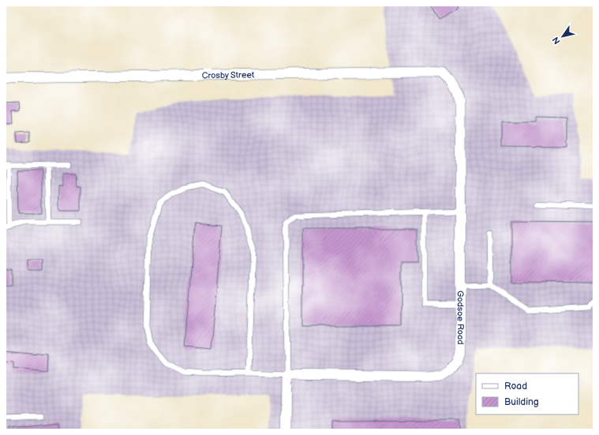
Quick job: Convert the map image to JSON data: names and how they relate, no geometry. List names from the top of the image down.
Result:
{
  "streets": {
    "street": ["Crosby Street", "Godsoe Road"]
  },
  "crossings": [
    ["Crosby Street", "Godsoe Road"]
  ],
  "legend": ["Road", "Building"],
  "north": "bottom left"
}
